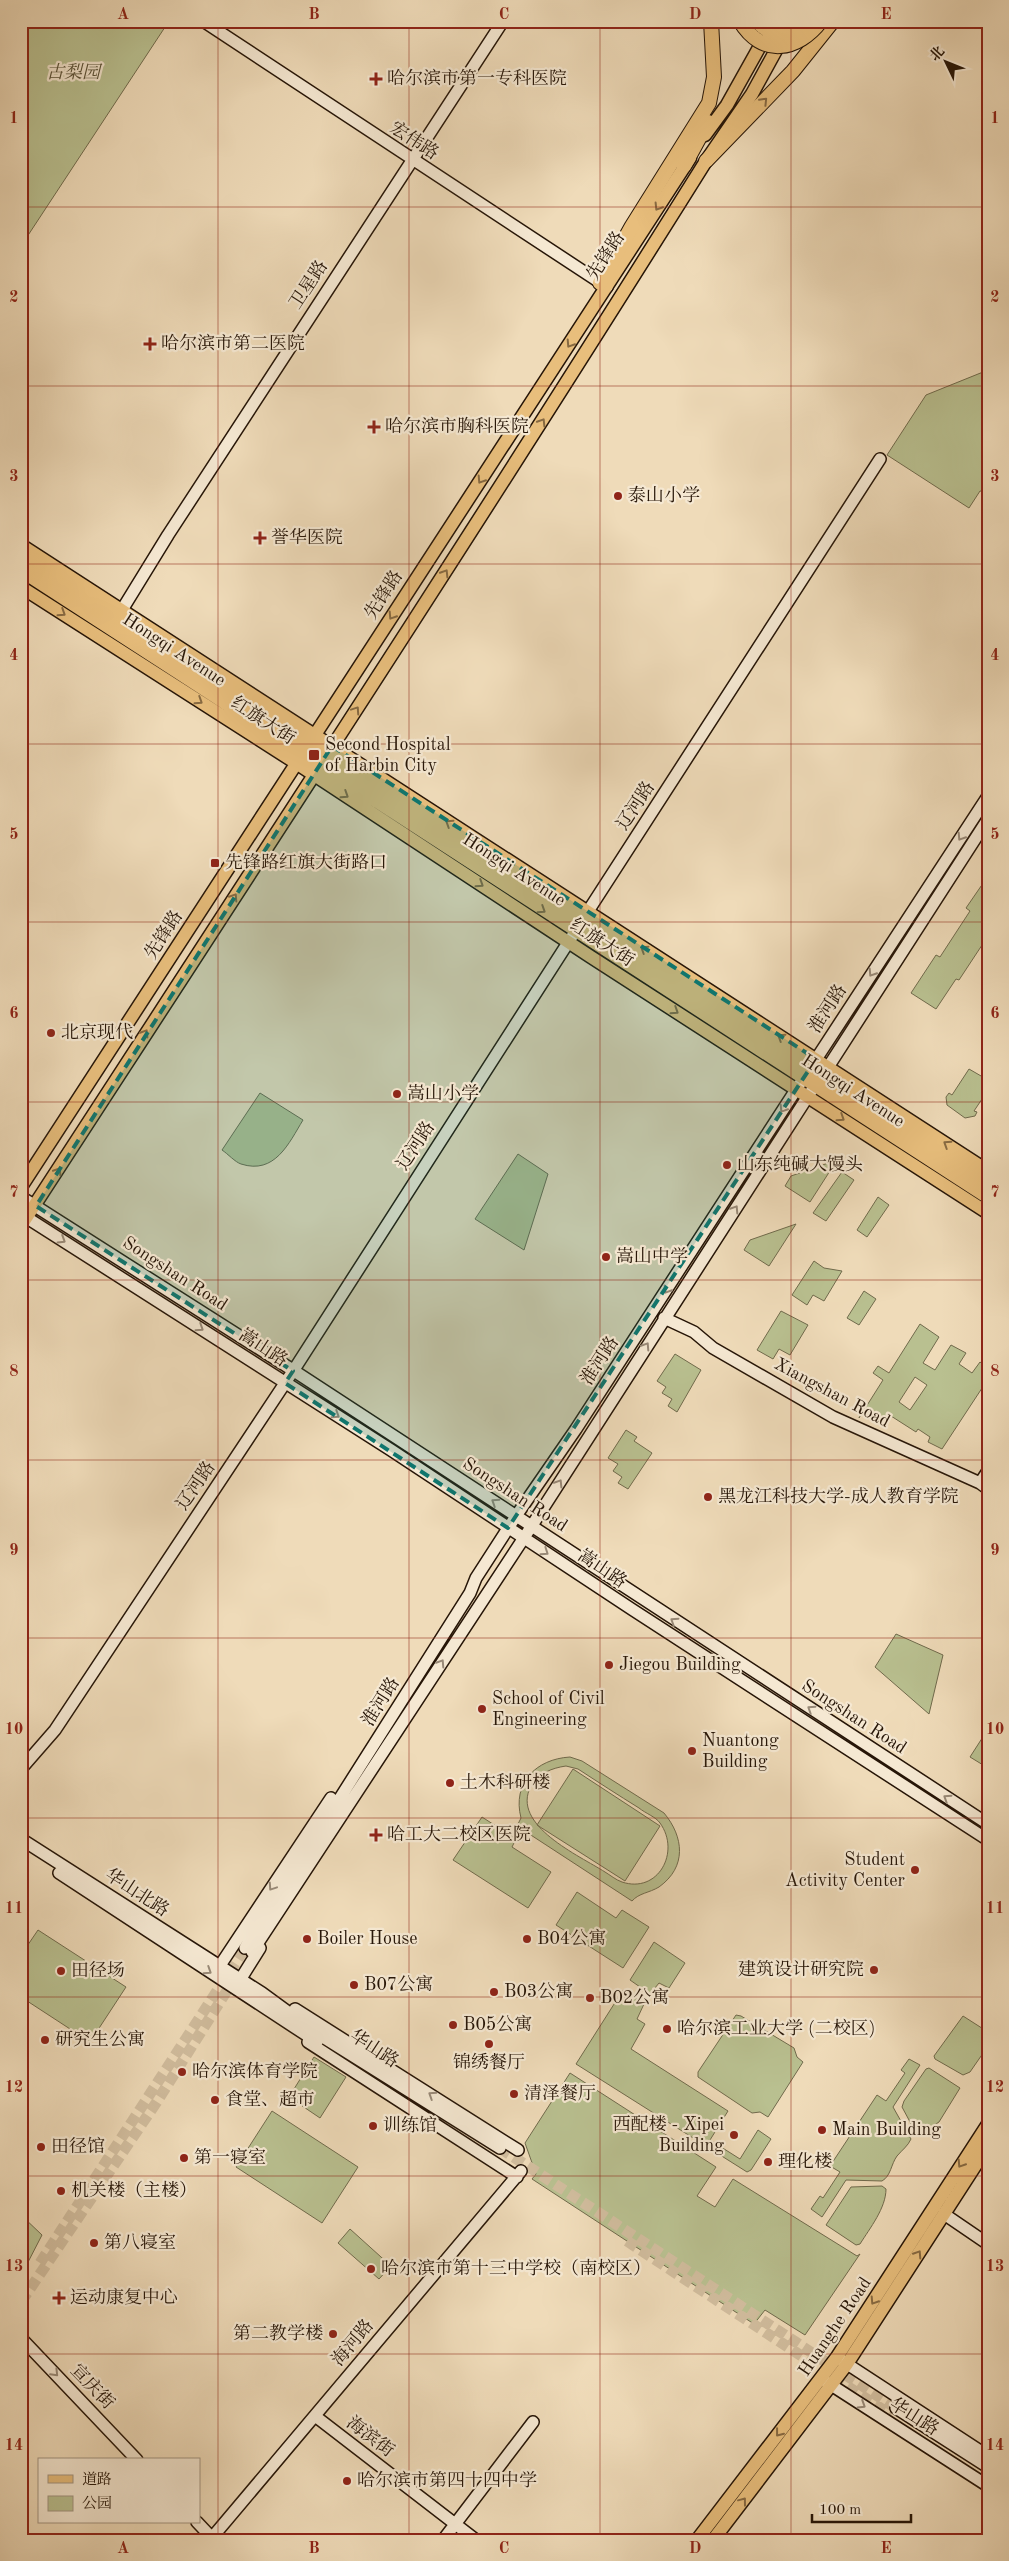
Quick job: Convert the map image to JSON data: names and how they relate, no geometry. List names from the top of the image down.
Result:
{
  "streets": {
    "main road": [
      "宏伟路",
      "先锋路",
      "卫星路",
      "Hongqi Avenue",
      "红旗大街",
      "辽河路",
      "淮河路",
      "Songshan Road",
      "嵩山路",
      "Xiangshan Road",
      "华山北路",
      "华山路",
      "Huanghe Road",
      "海河路",
      "宣庆街",
      "海滨街"
    ]
  },
  "crossings": [
    ["宏伟路", "先锋路"],
    ["宏伟路", "卫星路"],
    ["先锋路", "Hongqi Avenue"],
    ["先锋路", "红旗大街"],
    ["卫星路", "Hongqi Avenue"],
    ["Hongqi Avenue", "红旗大街"],
    ["Hongqi Avenue", "辽河路"],
    ["Hongqi Avenue", "淮河路"],
    ["红旗大街", "辽河路"],
    ["红旗大街", "淮河路"],
    ["辽河路", "Songshan Road"],
    ["辽河路", "嵩山路"],
    ["淮河路", "Songshan Road"],
    ["淮河路", "嵩山路"],
    ["淮河路", "Xiangshan Road"],
    ["华山北路", "华山路"],
    ["华山路", "Huanghe Road"],
    ["华山路", "海河路"],
    ["海河路", "海滨街"]
  ],
  "one_way": ["Songshan Road", "嵩山路", "宣庆街"],
  "parks": ["古梨园"],
  "places": {
    "health": [
      "哈尔滨市第一专科医院",
      "哈尔滨市第二医院",
      "哈尔滨市胸科医院",
      "誉华医院",
      "哈工大二校区医院",
      "运动康复中心"
    ],
    "other": [
      "泰山小学",
      "北京现代",
      "嵩山小学",
      "山东纯碱大馒头",
      "嵩山中学",
      "黑龙江科技大学-成人教育学院",
      "Jiegou Building",
      "School of Civil Engineering",
      "Nuantong Building",
      "土木科研楼",
      "Student Activity Center",
      "Boiler House",
      "B04公寓",
      "建筑设计研究院",
      "田径场",
      "B07公寓",
      "B03公寓",
      "B02公寓",
      "B05公寓",
      "哈尔滨工业大学 (二校区)",
      "研究生公寓",
      "锦绣餐厅",
      "哈尔滨体育学院",
      "清泽餐厅",
      "食堂、超市",
      "训练馆",
      "Main Building",
      "西配楼 - Xipei Building",
      "田径馆",
      "第一寝室",
      "理化楼",
      "机关楼（主楼）",
      "第八寝室",
      "哈尔滨市第十三中学校（南校区）",
      "第二教学楼",
      "哈尔滨市第四十四中学"
    ],
    "transit": ["Second Hospital of Harbin City", "先锋路红旗大街路口"]
  },
  "legend": ["道路", "公园"],
  "scale_bar": "100 m",
  "north": "top left",
  "grid": {
    "columns": [
      "A",
      "B",
      "C",
      "D",
      "E"
    ],
    "rows": [
      "1",
      "2",
      "3",
      "4",
      "5",
      "6",
      "7",
      "8",
      "9",
      "10",
      "11",
      "12",
      "13",
      "14"
    ]
  }
}
